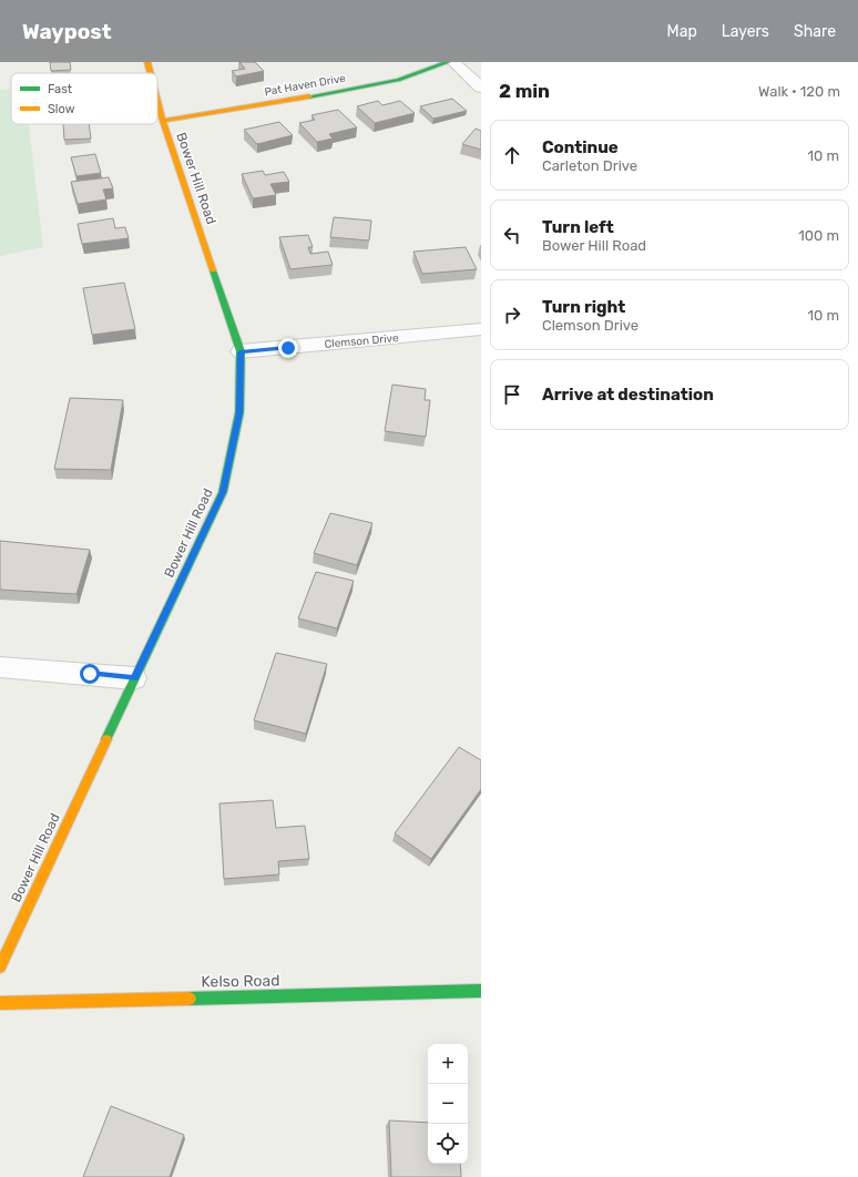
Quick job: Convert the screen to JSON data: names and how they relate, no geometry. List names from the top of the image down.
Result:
{
  "streets": {
    "main road": ["Pat Haven Drive", "Bower Hill Road", "Kelso Road"],
    "street": ["Clemson Drive"]
  },
  "crossings": [
    ["Pat Haven Drive", "Bower Hill Road"],
    ["Bower Hill Road", "Clemson Drive"]
  ],
  "legend": ["Fast", "Slow"],
  "page": {
    "header": "Waypost",
    "nav": ["Map", "Layers", "Share"],
    "heading": ["2 min", "Walk · 120 m"],
    "list": [
      ["Continue", "Carleton Drive", "10 m"],
      ["Turn left", "Bower Hill Road", "100 m"],
      ["Turn right", "Clemson Drive", "10 m"],
      "Arrive at destination"
    ],
    "map_buttons": ["+", "−"]
  }
}
